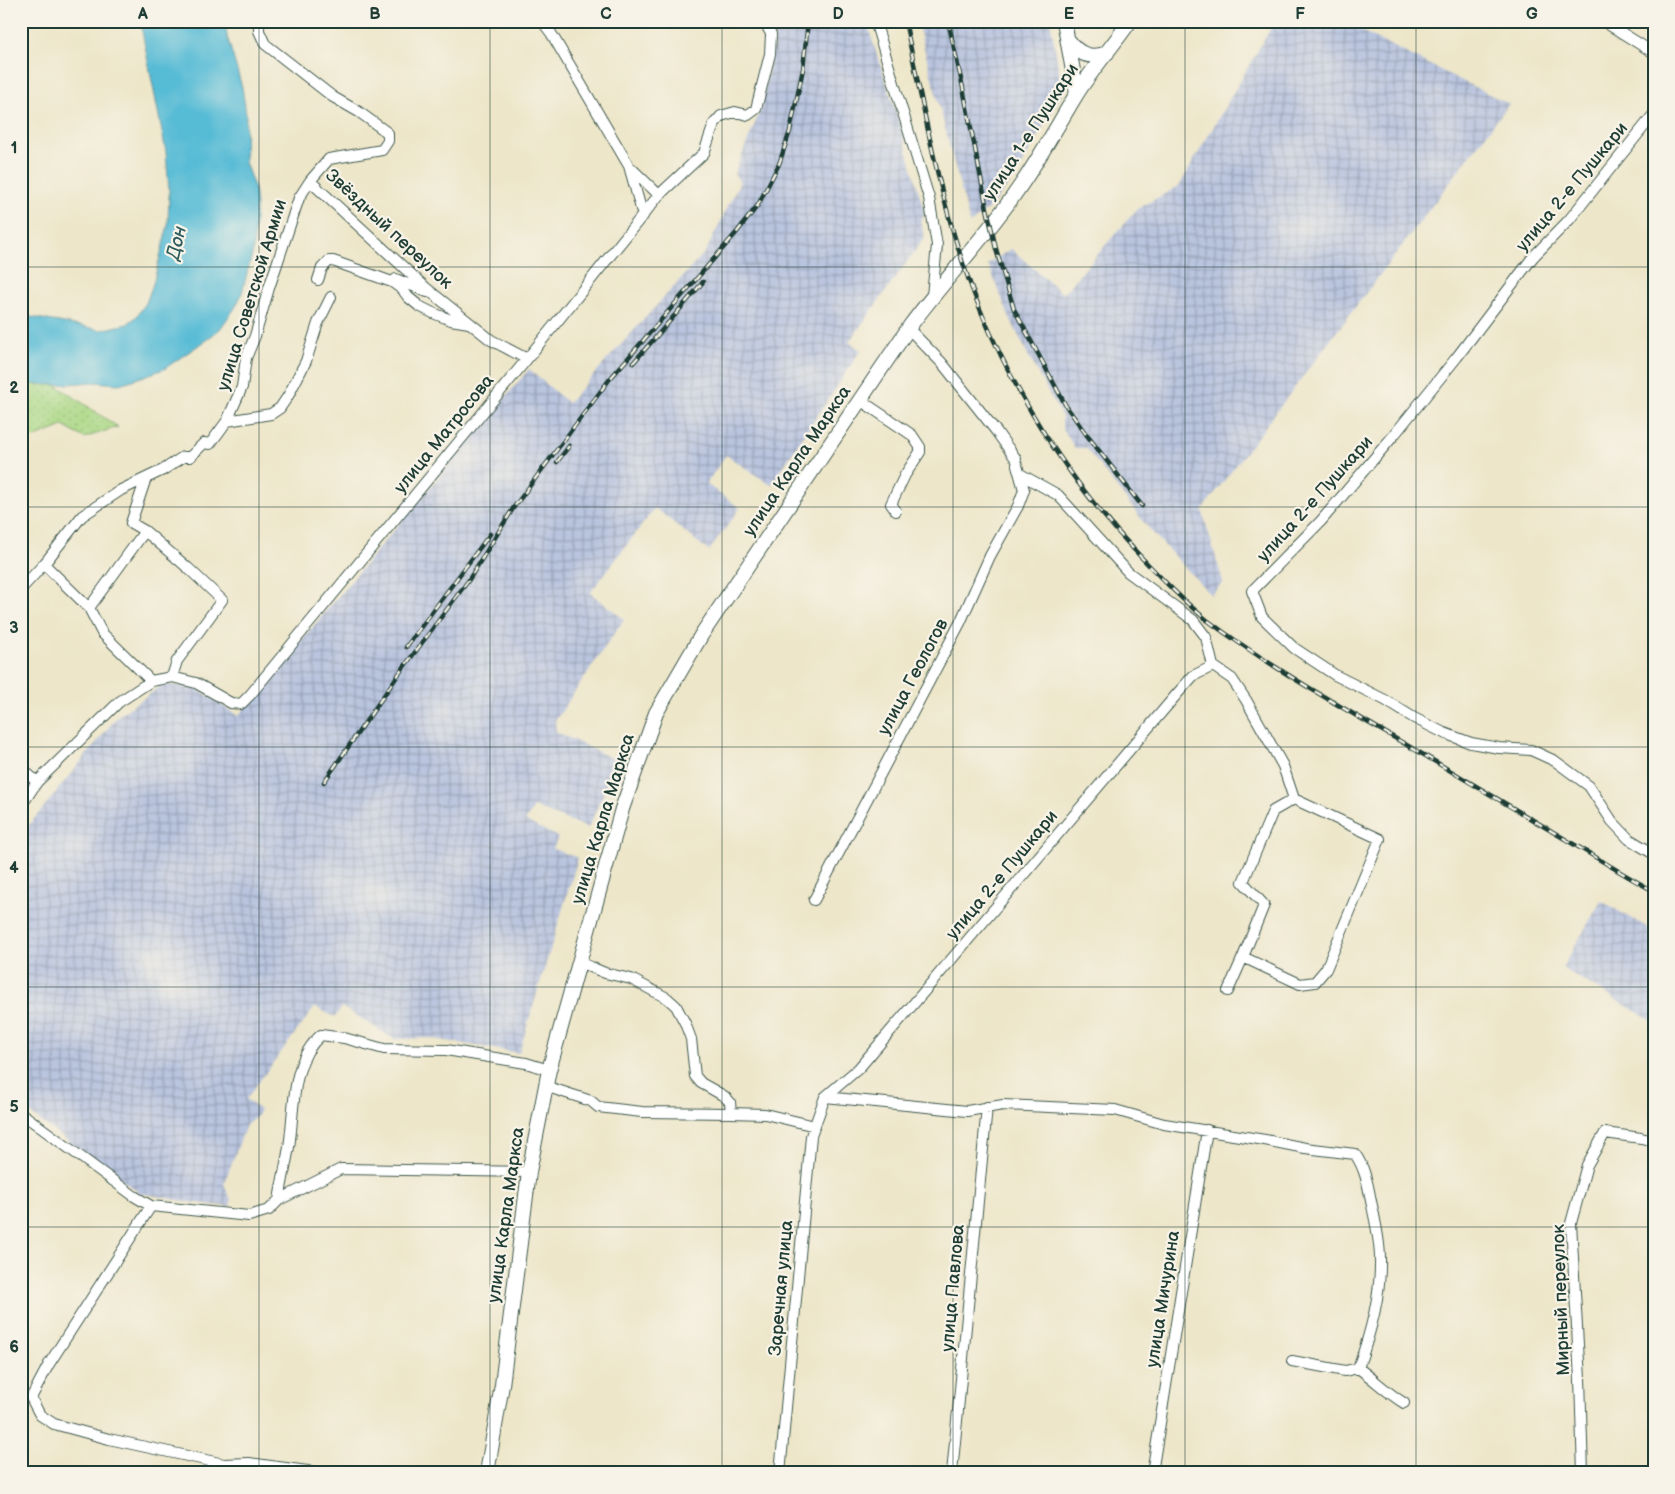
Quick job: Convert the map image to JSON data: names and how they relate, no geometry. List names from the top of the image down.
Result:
{
  "streets": {
    "main road": ["улица 1-е Пушкари", "улица Карла Маркса"],
    "street": [
      "улица 2-е Пушкари",
      "Звёздный переулок",
      "улица Советской Армии",
      "улица Матросова",
      "улица Геологов",
      "Заречная улица",
      "улица Павлова",
      "улица Мичурина",
      "Мирный переулок"
    ]
  },
  "crossings": [
    ["улица 1-е Пушкари", "улица Карла Маркса"],
    ["улица 2-е Пушкари", "Заречная улица"],
    ["Звёздный переулок", "улица Советской Армии"],
    ["Звёздный переулок", "улица Матросова"]
  ],
  "water": ["Дон"],
  "grid": {
    "columns": [
      "A",
      "B",
      "C",
      "D",
      "E",
      "F",
      "G"
    ],
    "rows": [
      "1",
      "2",
      "3",
      "4",
      "5",
      "6"
    ]
  }
}
